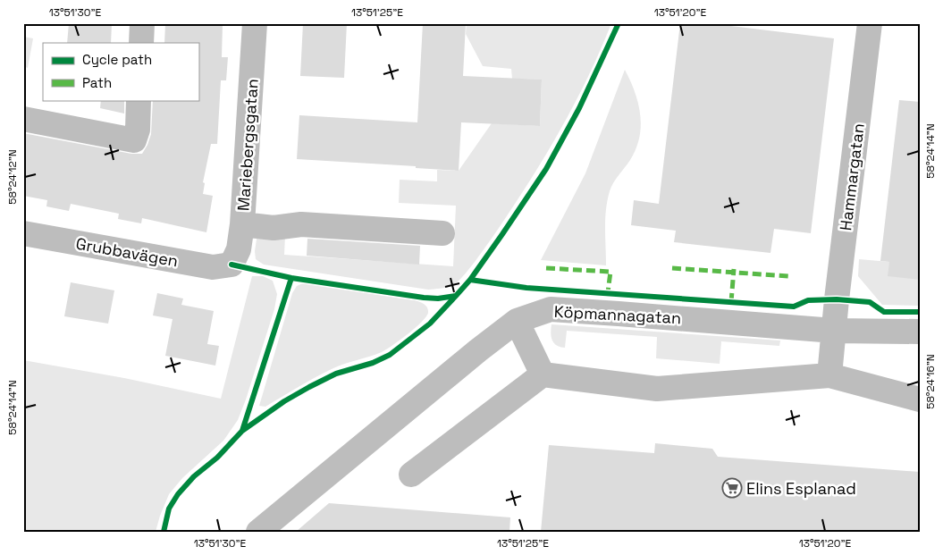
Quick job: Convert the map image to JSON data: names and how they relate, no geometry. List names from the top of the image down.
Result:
{
  "streets": {
    "street": [
      "Mariebergsgatan",
      "Hammargatan",
      "Grubbavägen",
      "Köpmannagatan"
    ]
  },
  "crossings": [
    ["Mariebergsgatan", "Grubbavägen"],
    ["Hammargatan", "Köpmannagatan"]
  ],
  "places": {
    "supermarket": ["Elins Esplanad"]
  },
  "legend": ["Cycle path", "Path"],
  "coordinates": [
    "13°51'30\"E",
    "13°51'25\"E",
    "13°51'20\"E",
    "58°24'14\"N",
    "58°24'12\"N",
    "58°24'16\"N"
  ]
}
